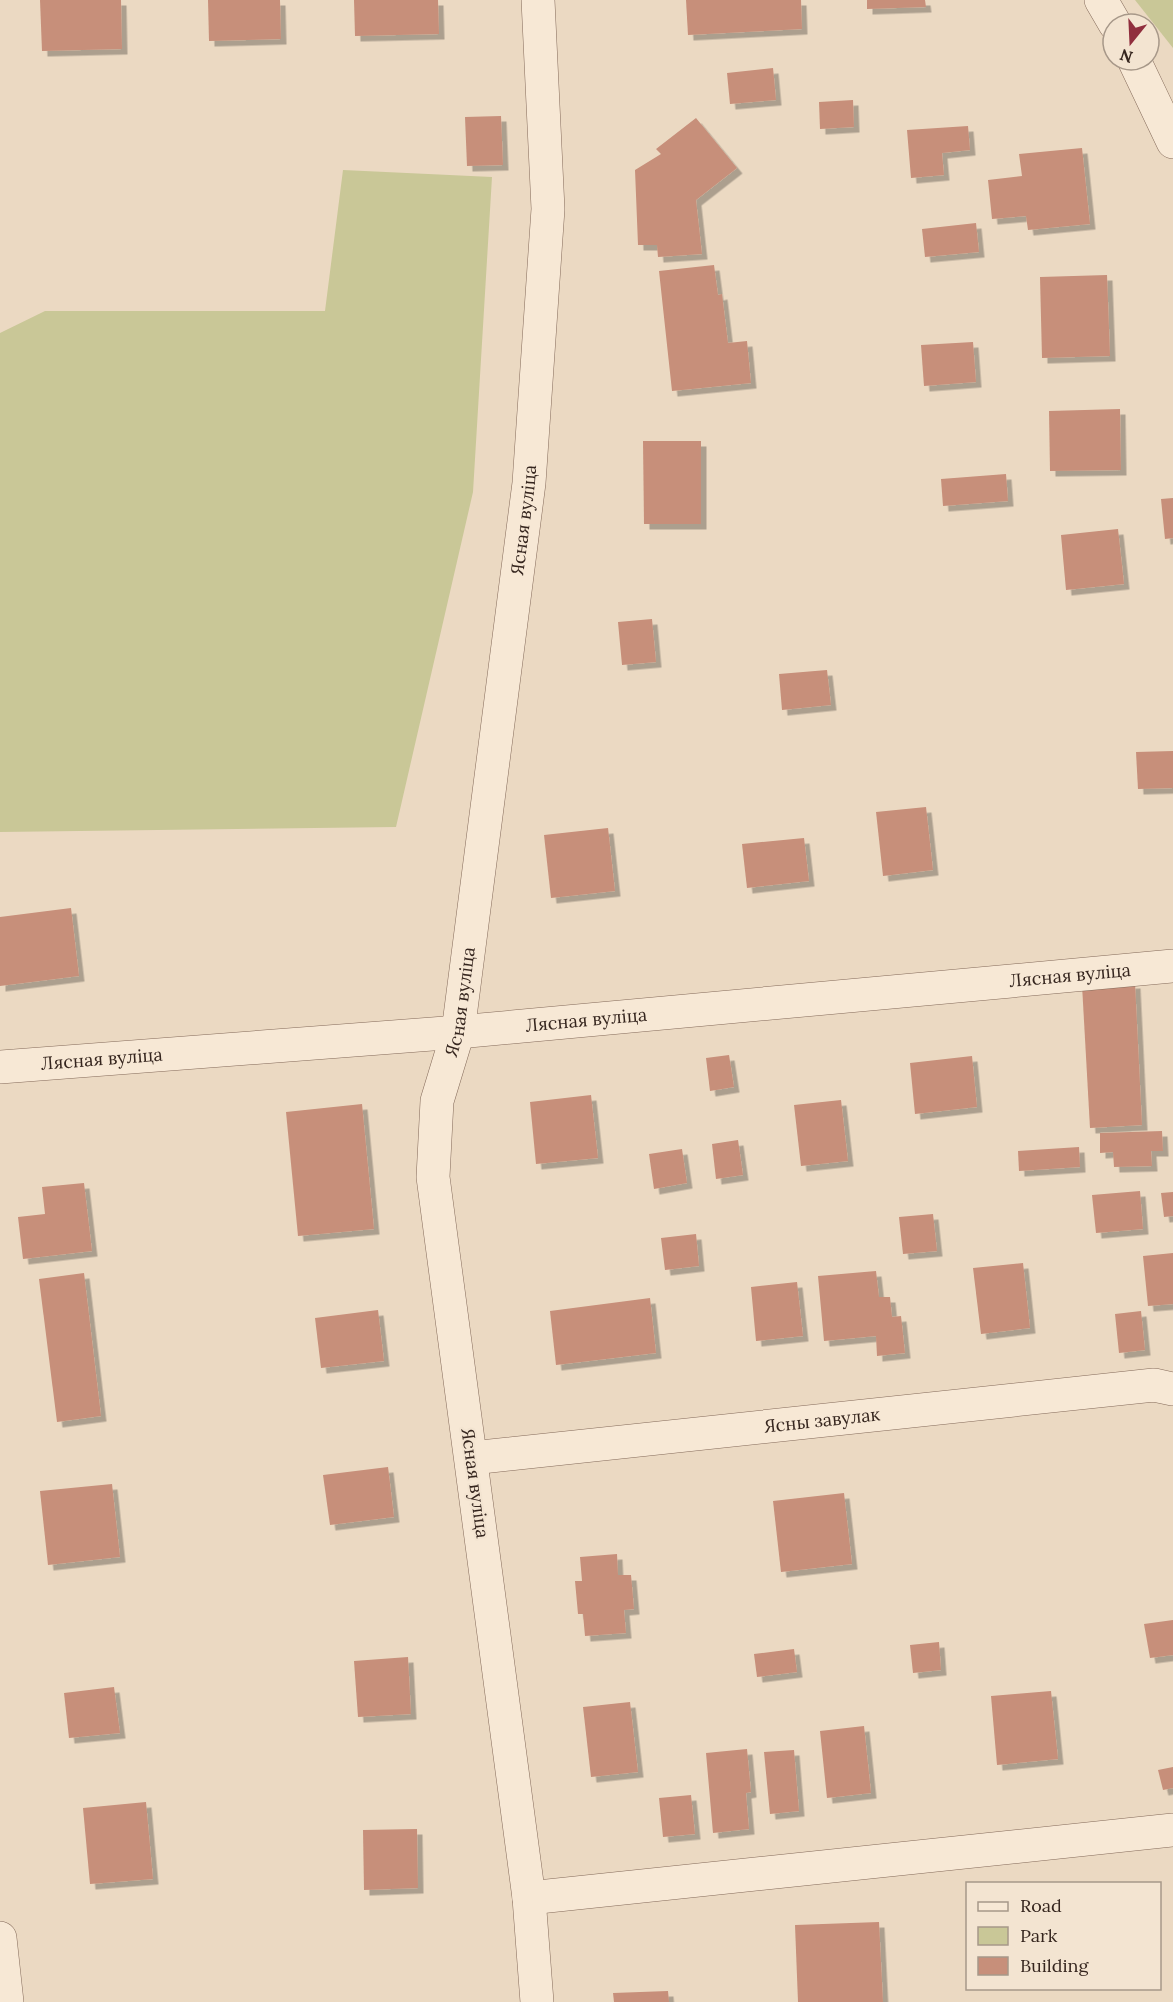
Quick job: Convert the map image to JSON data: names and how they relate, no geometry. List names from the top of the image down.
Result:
{
  "streets": {
    "street": ["Ясная вуліца", "Лясная вуліца", "Ясны завулак"]
  },
  "crossings": [
    ["Ясная вуліца", "Лясная вуліца"],
    ["Ясная вуліца", "Ясны завулак"]
  ],
  "legend": ["Road", "Park", "Building"],
  "north": "bottom"
}
